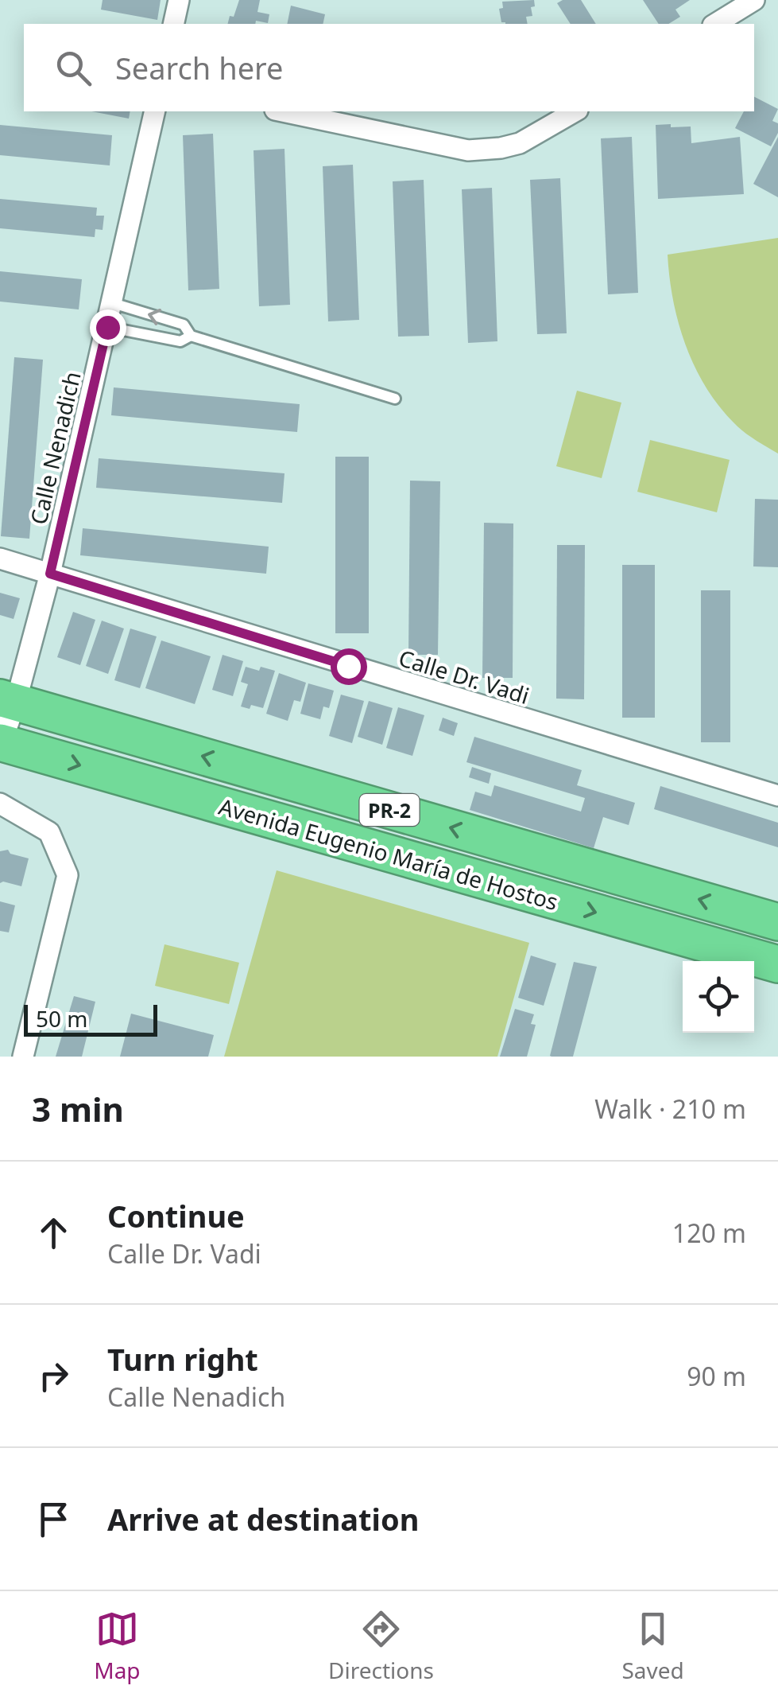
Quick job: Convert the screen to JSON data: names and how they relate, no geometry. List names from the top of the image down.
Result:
{
  "streets": {
    "highway": ["PR-2", "Avenida Eugenio María de Hostos"],
    "street": ["Calle Nenadich", "Calle Dr. Vadi"]
  },
  "crossings": [
    ["Calle Nenadich", "Calle Dr. Vadi"],
    ["Calle Nenadich", "Avenida Eugenio María de Hostos"]
  ],
  "scale_bar": "50 m",
  "page": {
    "search": "Search here",
    "scale": "50 m",
    "heading": ["3 min", "Walk · 210 m"],
    "list": [
      ["Continue", "Calle Dr. Vadi", "120 m"],
      ["Turn right", "Calle Nenadich", "90 m"],
      "Arrive at destination"
    ],
    "nav": ["Map", "Directions", "Saved"]
  }
}
